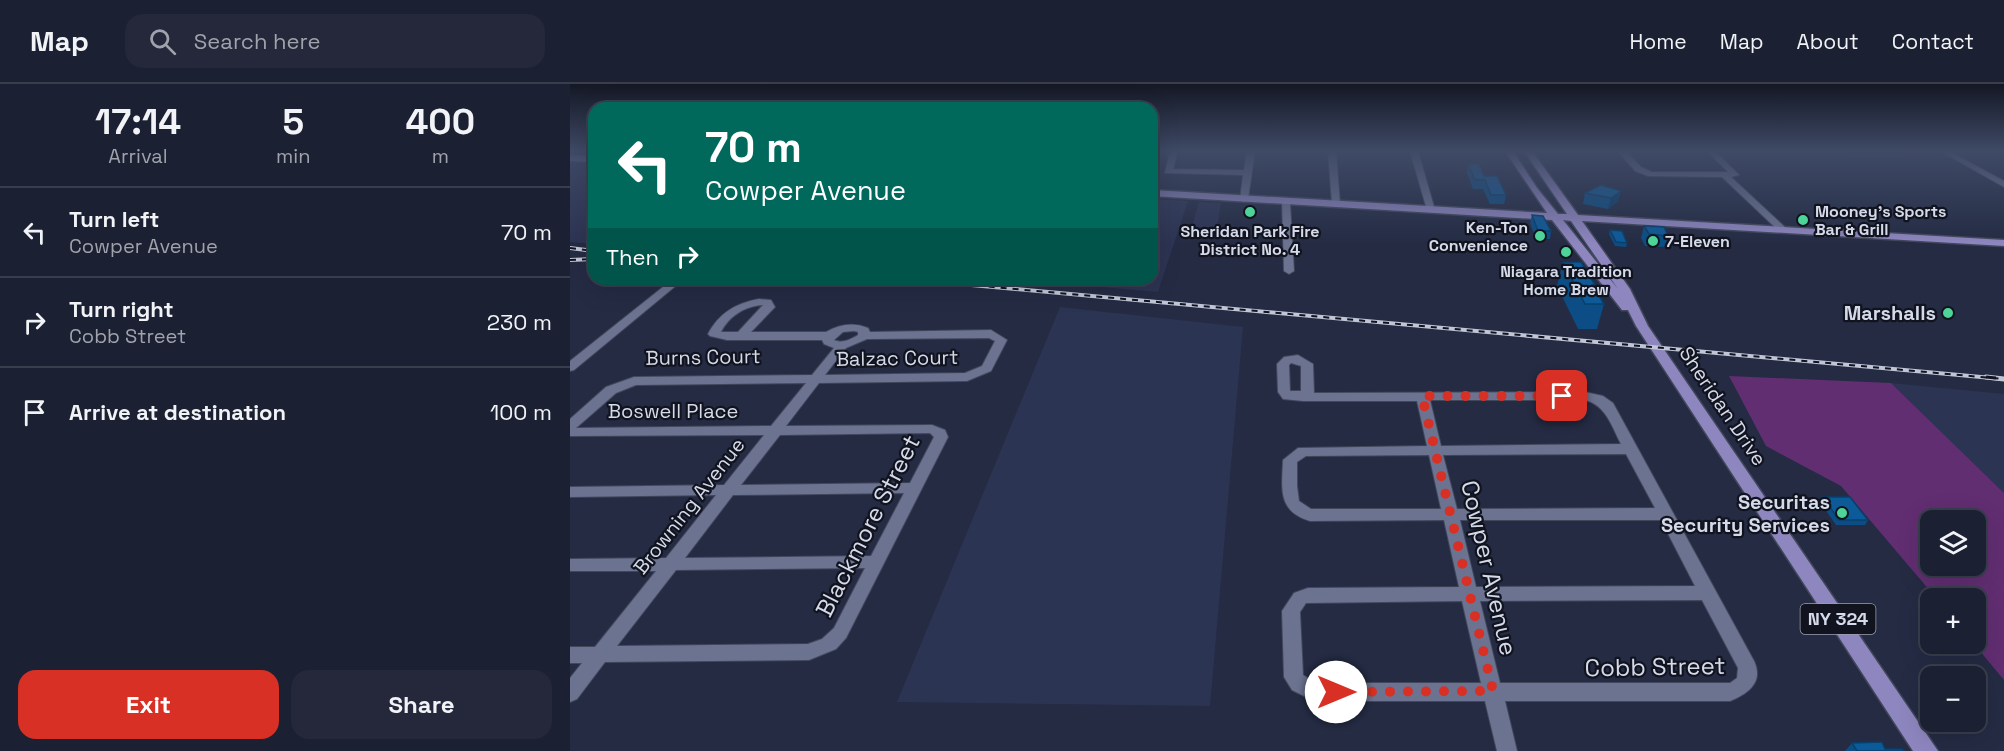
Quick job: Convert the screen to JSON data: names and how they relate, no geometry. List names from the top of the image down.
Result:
{
  "streets": {
    "main road": ["Sheridan Drive", "NY 324"],
    "street": [
      "Burns Court",
      "Balzac Court",
      "Boswell Place",
      "Browning Avenue",
      "Blackmore Street",
      "Cowper Avenue",
      "Cobb Street"
    ]
  },
  "crossings": [
    ["Burns Court", "Balzac Court"],
    ["Burns Court", "Browning Avenue"],
    ["Balzac Court", "Browning Avenue"],
    ["Boswell Place", "Browning Avenue"],
    ["Boswell Place", "Blackmore Street"],
    ["Browning Avenue", "Blackmore Street"],
    ["Cowper Avenue", "Cobb Street"]
  ],
  "places": [
    "Sheridan Park Fire District No. 4",
    "Mooney's Sports Bar & Grill",
    "Ken-Ton Convenience",
    "7-Eleven",
    "Niagara Tradition Home Brew",
    "Marshalls",
    "Securitas Security Services"
  ],
  "page": {
    "header": "Map",
    "search": "Search here",
    "nav": [
      "Home",
      "Map",
      "About",
      "Contact"
    ],
    "eta": [
      "17:14",
      "Arrival",
      "5",
      "min",
      "400",
      "m"
    ],
    "turn": ["70 m", "Cowper Avenue"],
    "list": [
      {
        "name": "Turn left",
        "note": "Cowper Avenue",
        "value": "70 m"
      },
      {
        "name": "Turn right",
        "note": "Cobb Street",
        "value": "230 m"
      },
      {
        "name": "Arrive at destination",
        "value": "100 m"
      }
    ],
    "then": "Then",
    "map_buttons": ["+", "−"],
    "buttons": ["Exit", "Share"]
  }
}
